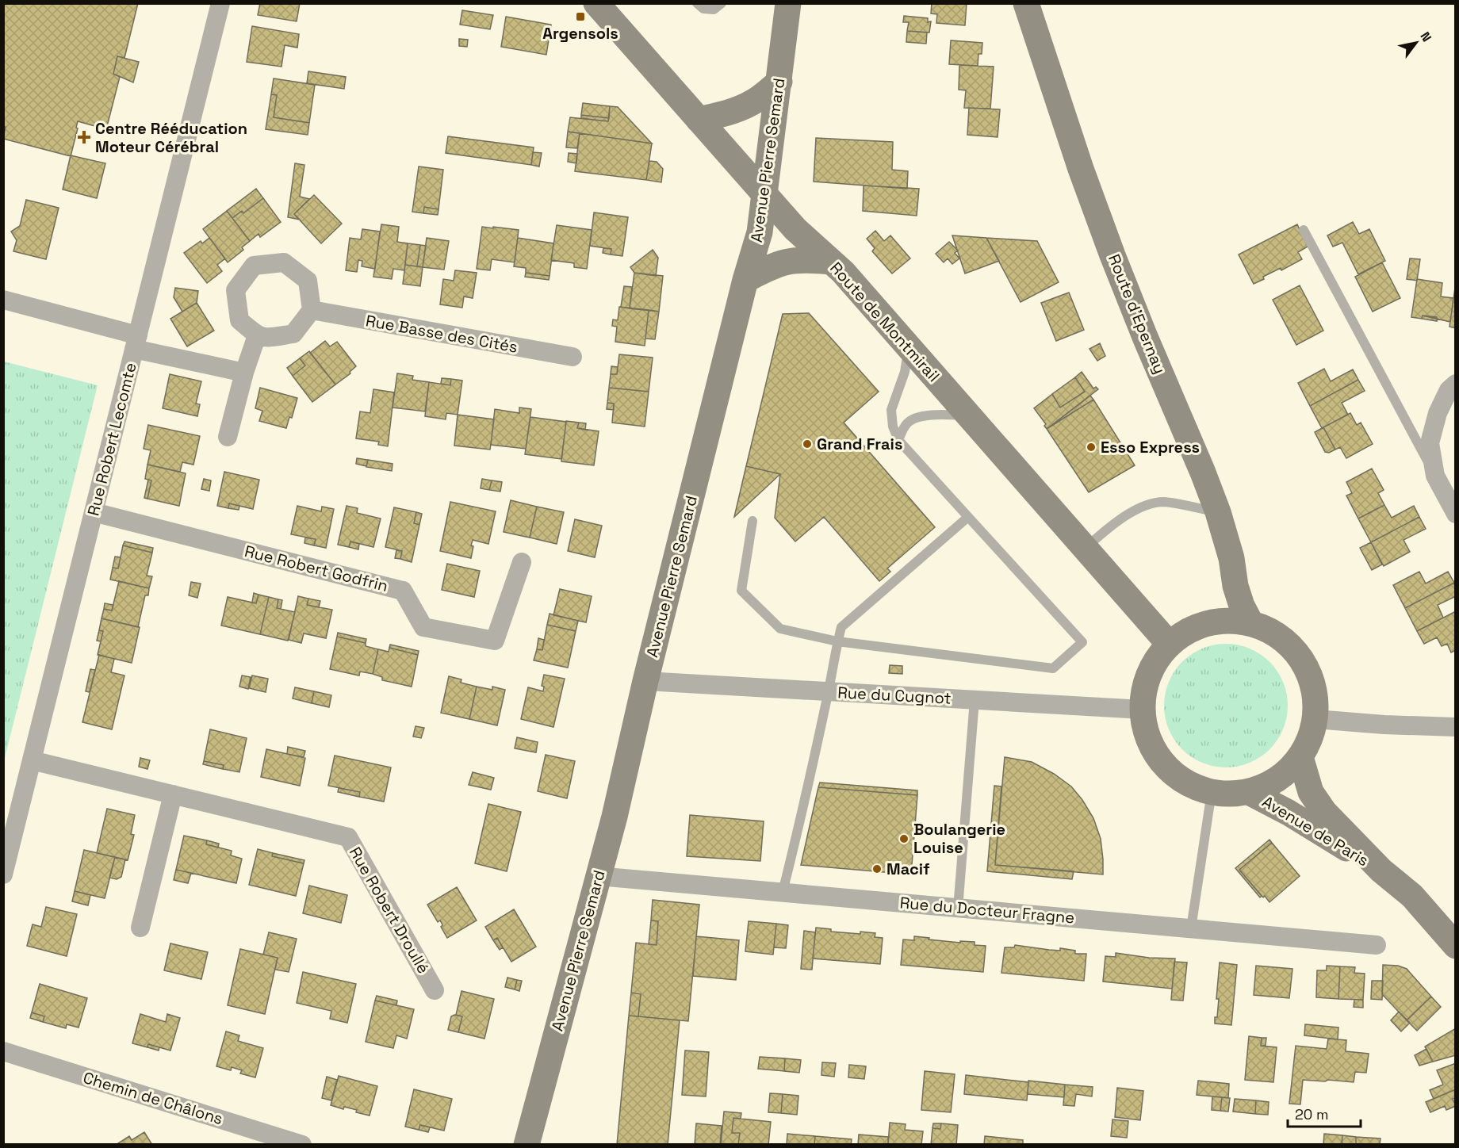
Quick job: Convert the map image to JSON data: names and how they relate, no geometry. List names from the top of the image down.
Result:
{
  "streets": {
    "main road": [
      "Avenue Pierre Semard",
      "Route d'Epernay",
      "Route de Montmirail",
      "Avenue de Paris"
    ],
    "street": [
      "Rue Basse des Cités",
      "Rue Robert Lecomte",
      "Rue Robert Godfrin",
      "Rue du Cugnot",
      "Rue Robert Droullé",
      "Rue du Docteur Fragne",
      "Chemin de Châlons"
    ]
  },
  "crossings": [
    ["Avenue Pierre Semard", "Route de Montmirail"],
    ["Avenue Pierre Semard", "Rue du Cugnot"],
    ["Avenue Pierre Semard", "Rue du Docteur Fragne"],
    ["Rue Robert Lecomte", "Rue Robert Godfrin"],
    ["Rue Robert Lecomte", "Rue Robert Droullé"]
  ],
  "places": {
    "transit": ["Argensols"],
    "health": ["Centre Rééducation Moteur Cérébral"],
    "other": [
      "Grand Frais",
      "Esso Express",
      "Boulangerie Louise",
      "Macif"
    ]
  },
  "scale_bar": "20 m",
  "north": "top right"
}
